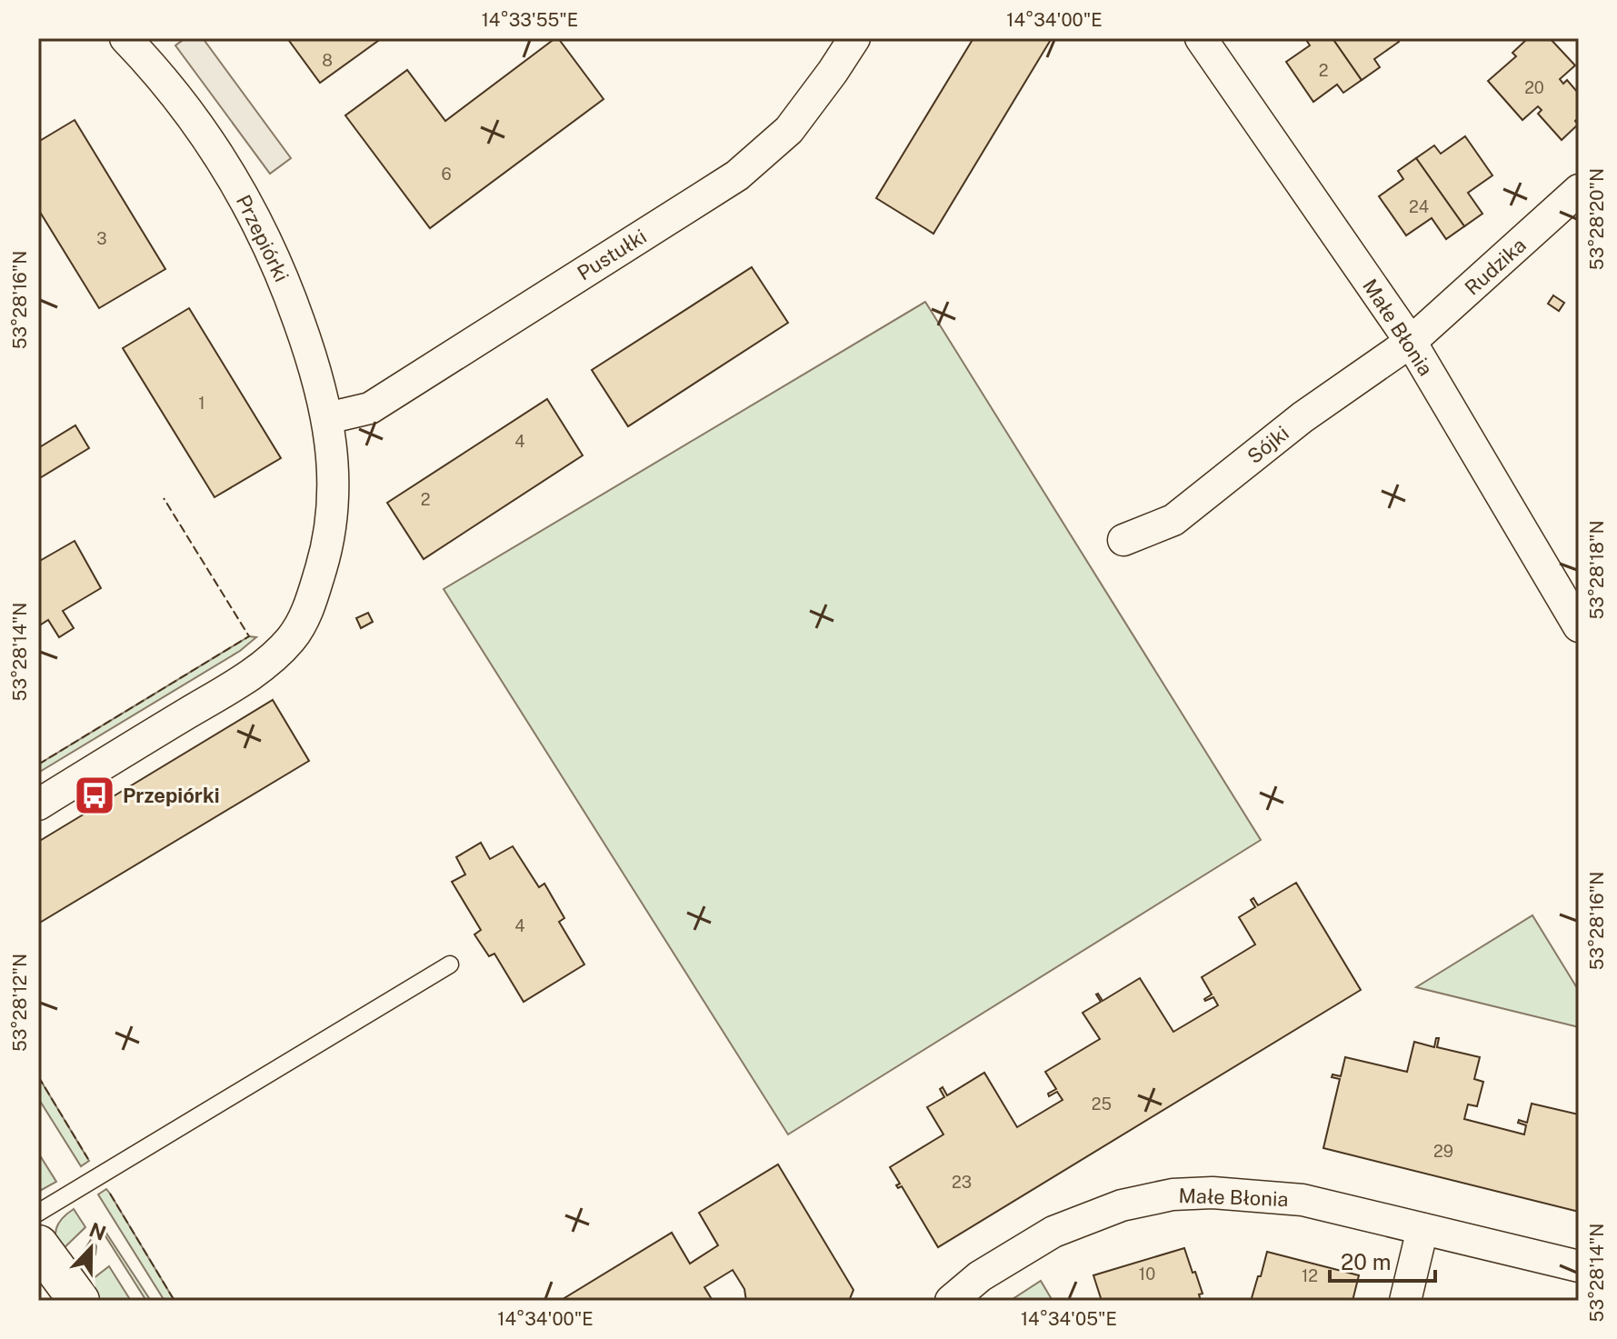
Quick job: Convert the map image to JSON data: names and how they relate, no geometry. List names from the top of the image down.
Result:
{
  "streets": {
    "street": [
      "Przepiórki",
      "Pustułki",
      "Rudzika",
      "Małe Błonia",
      "Sójki"
    ]
  },
  "crossings": [
    ["Przepiórki", "Pustułki"],
    ["Rudzika", "Małe Błonia"],
    ["Rudzika", "Sójki"],
    ["Małe Błonia", "Sójki"]
  ],
  "places": {
    "bus stop": ["Przepiórki"]
  },
  "house_numbers": [
    "8",
    "2",
    "20",
    "6",
    "24",
    "3",
    "1",
    "4",
    "2",
    "4",
    "25",
    "29",
    "23",
    "10",
    "12"
  ],
  "scale_bar": "20 m",
  "north": "top",
  "coordinates": [
    "14°33'55\"E",
    "14°34'00\"E",
    "53°28'20\"N",
    "53°28'16\"N",
    "53°28'18\"N",
    "53°28'14\"N",
    "53°28'12\"N",
    "14°34'05\"E"
  ]
}
